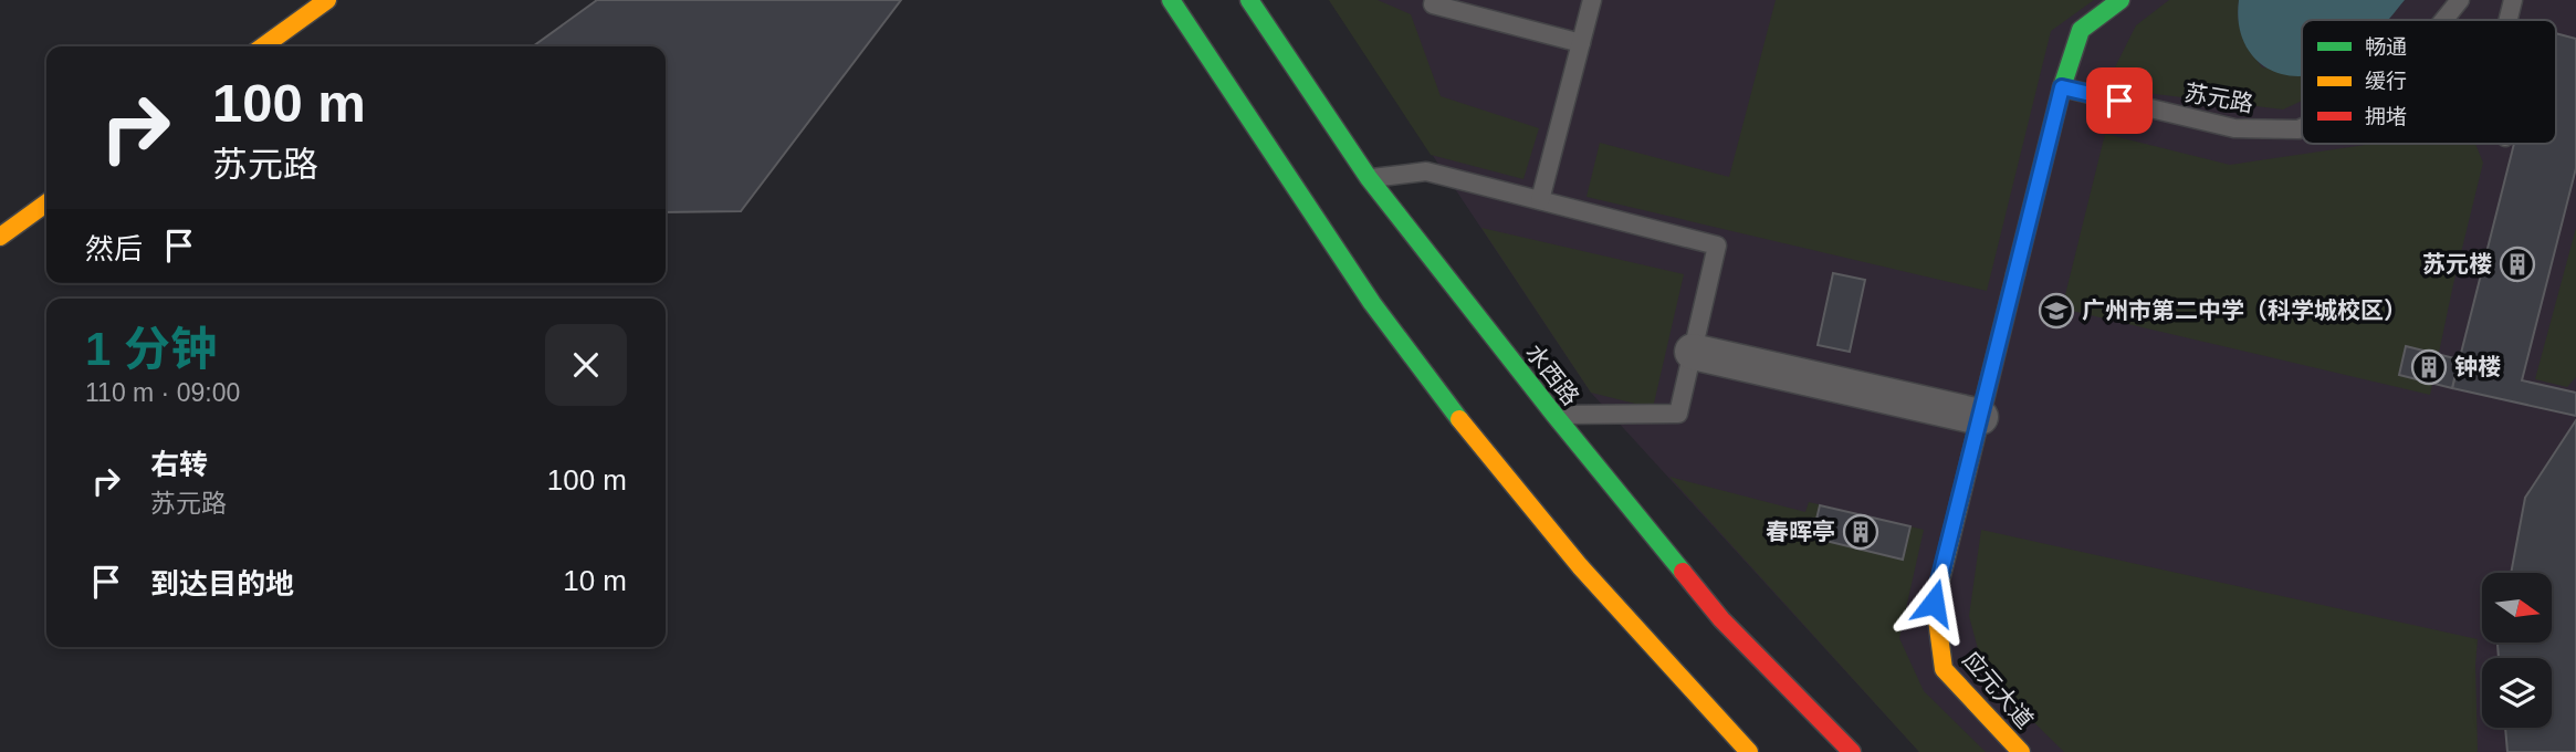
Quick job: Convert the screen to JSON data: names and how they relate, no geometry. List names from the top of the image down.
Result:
{
  "streets": {
    "main road": ["水西路", "应元大道"],
    "lane": ["苏元路"]
  },
  "crossings": [
    ["苏元路", "应元大道"]
  ],
  "places": {
    "building": ["苏元楼", "钟楼", "春晖亭"],
    "school or university": ["广州市第二中学（科学城校区）"]
  },
  "legend": ["畅通", "缓行", "拥堵"],
  "north": "right",
  "page": {
    "turn": ["100 m", "苏元路"],
    "then": "然后",
    "heading": ["1 分钟", "110 m · 09:00"],
    "list": [
      {
        "name": "右转",
        "note": "苏元路",
        "value": "100 m"
      },
      {
        "name": "到达目的地",
        "value": "10 m"
      }
    ]
  }
}
